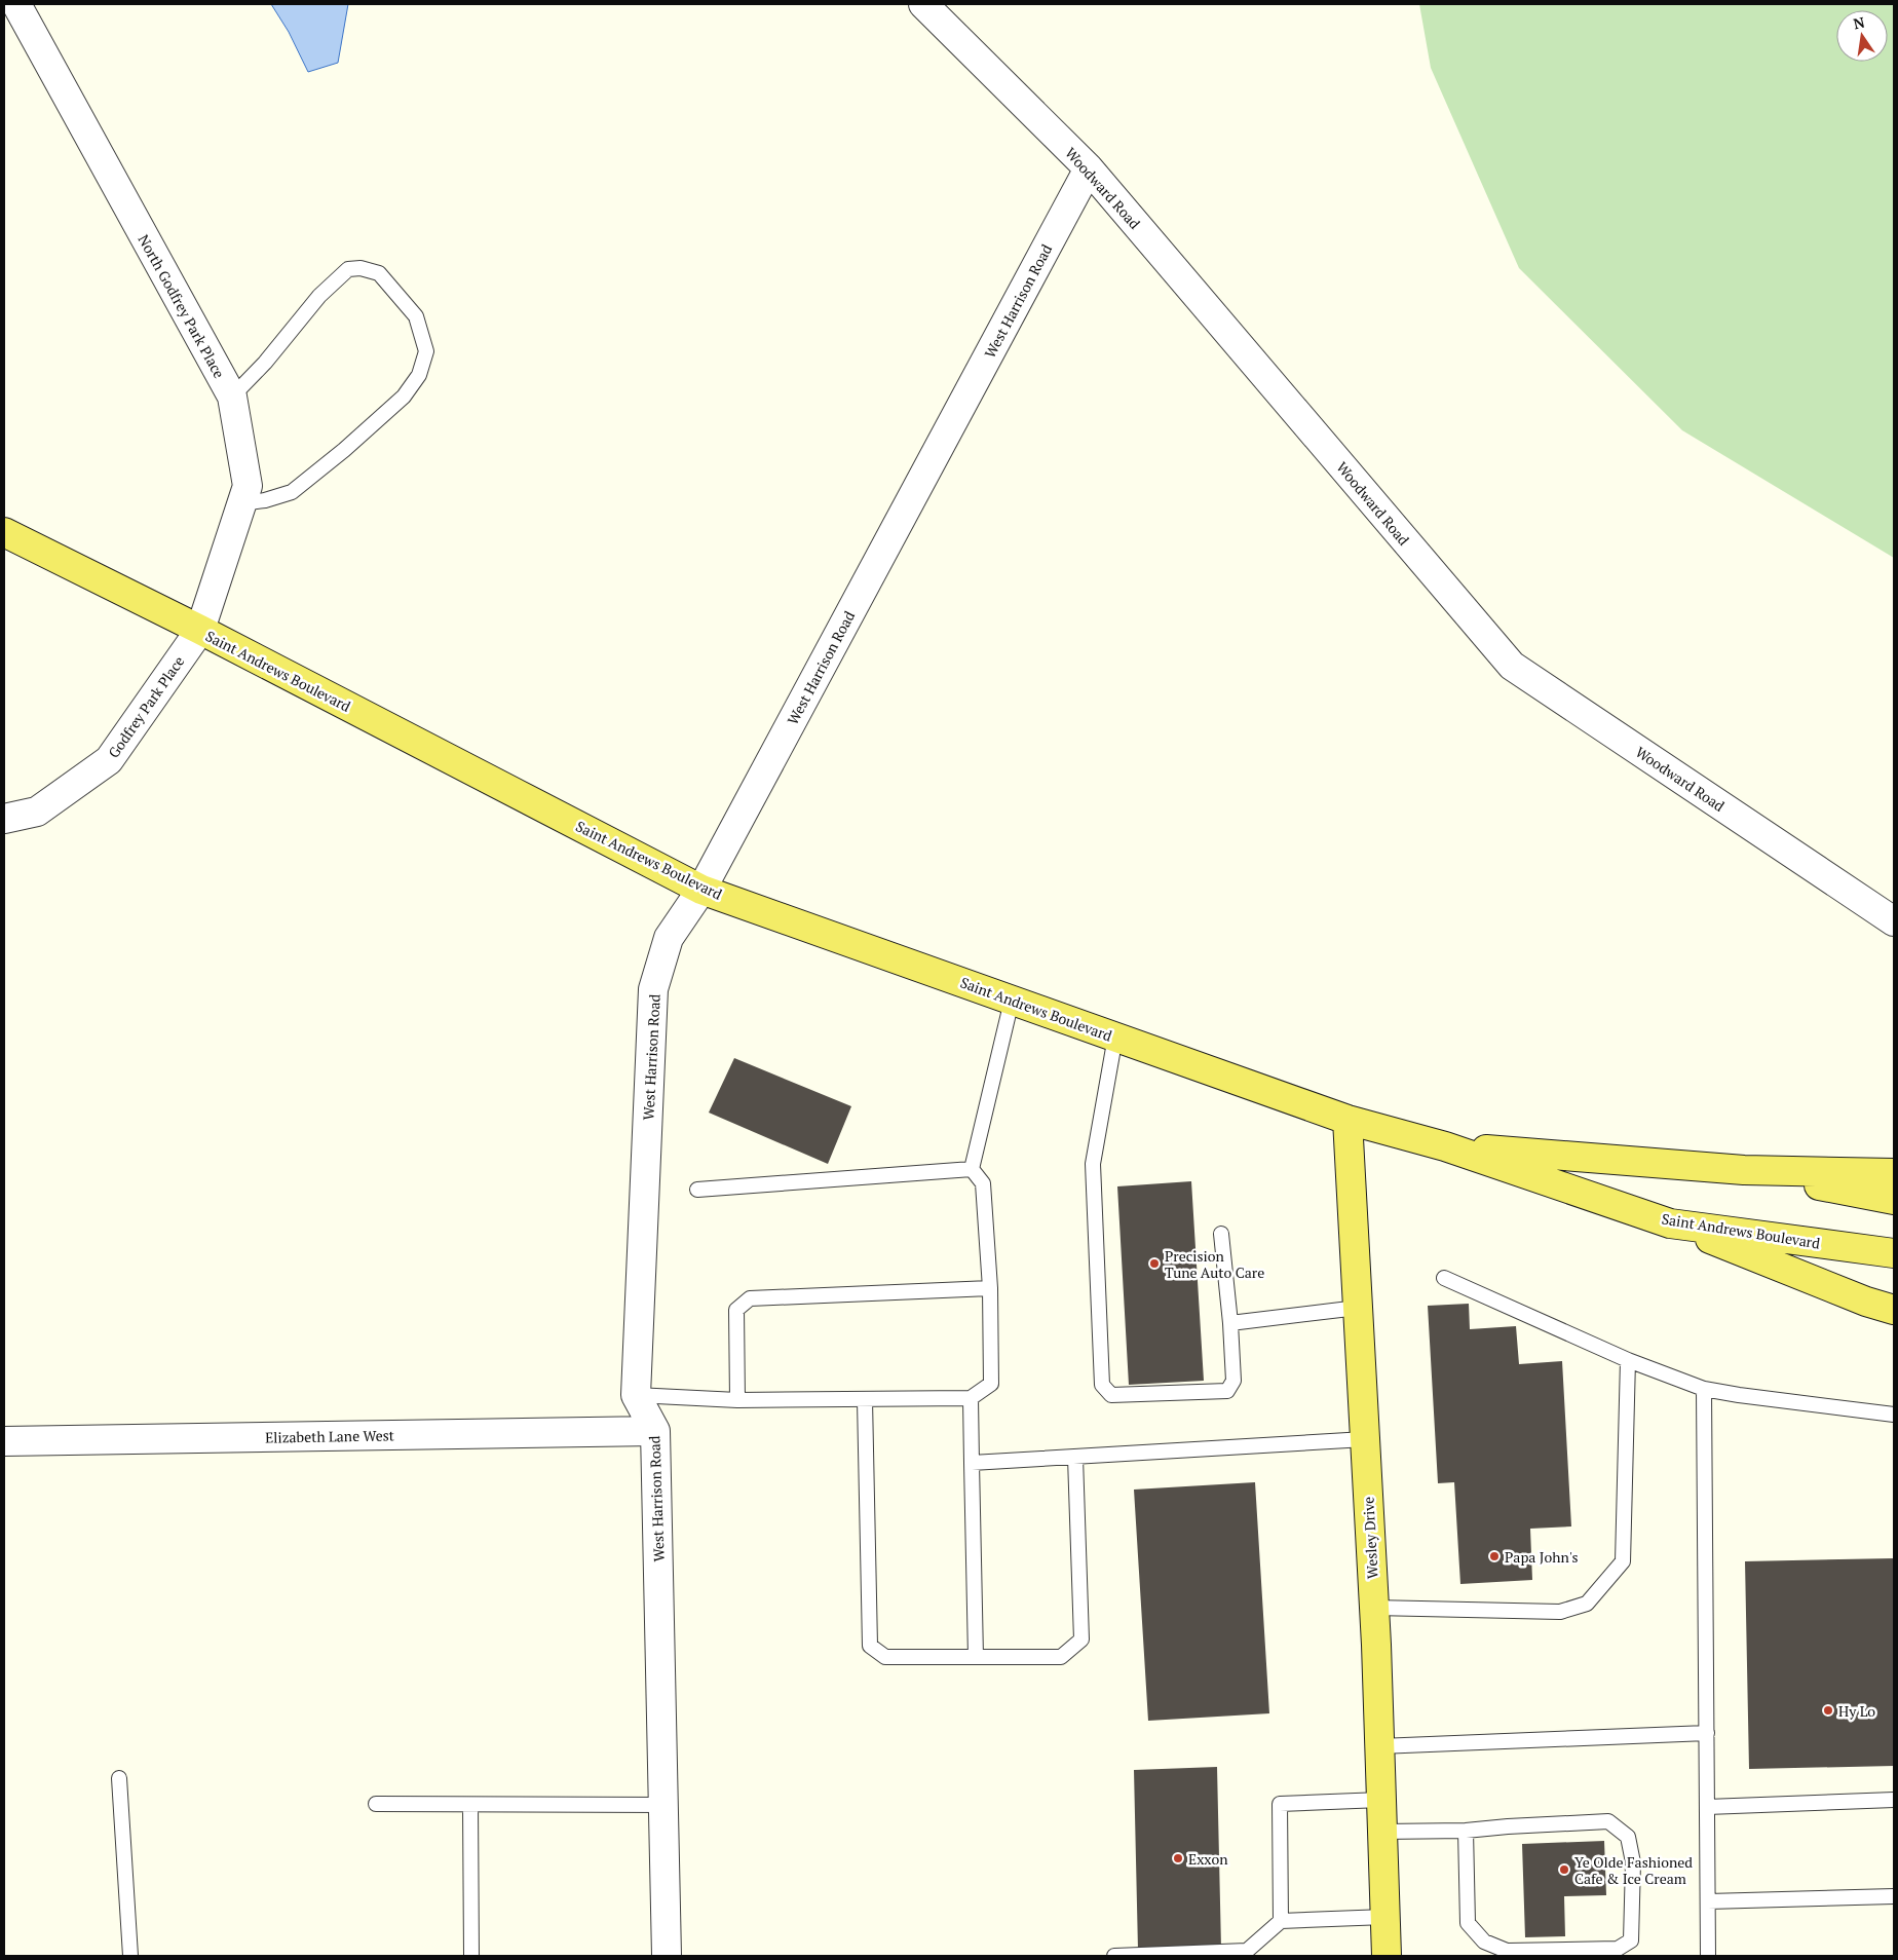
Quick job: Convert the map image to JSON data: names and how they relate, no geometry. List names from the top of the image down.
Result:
{
  "streets": {
    "main road": ["Saint Andrews Boulevard", "Wesley Drive"],
    "street": [
      "Woodward Road",
      "West Harrison Road",
      "North Godfrey Park Place",
      "Godfrey Park Place",
      "Elizabeth Lane West"
    ]
  },
  "crossings": [
    ["Woodward Road", "West Harrison Road"],
    ["West Harrison Road", "Saint Andrews Boulevard"],
    ["West Harrison Road", "Elizabeth Lane West"],
    ["North Godfrey Park Place", "Saint Andrews Boulevard"],
    ["North Godfrey Park Place", "Godfrey Park Place"],
    ["Saint Andrews Boulevard", "Godfrey Park Place"],
    ["Saint Andrews Boulevard", "Wesley Drive"]
  ],
  "places": [
    "Precision Tune Auto Care",
    "Papa John's",
    "Hy Lo",
    "Exxon",
    "Ye Olde Fashioned Cafe & Ice Cream"
  ],
  "north": "top"
}
